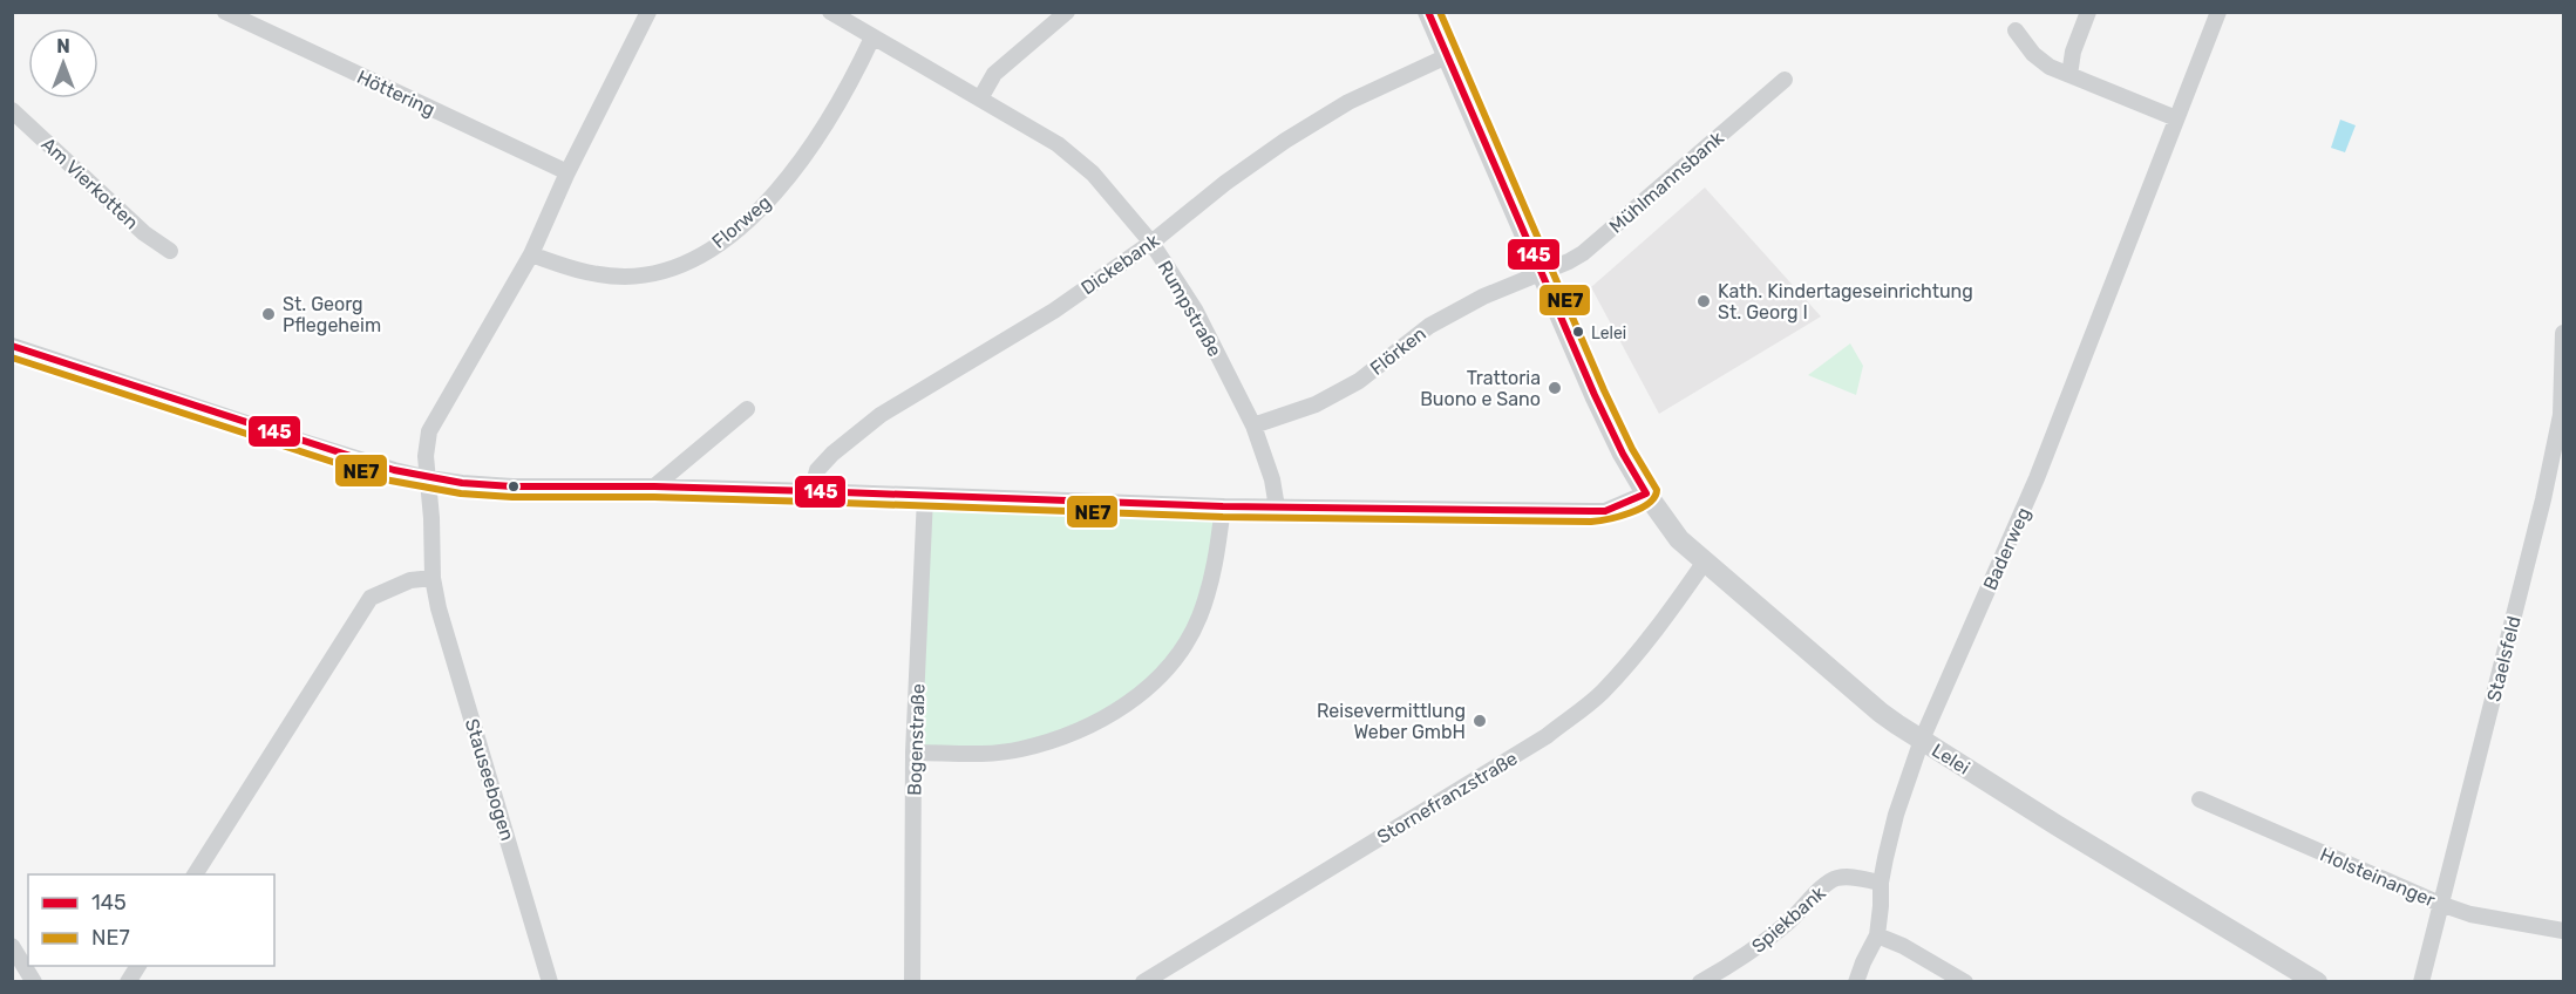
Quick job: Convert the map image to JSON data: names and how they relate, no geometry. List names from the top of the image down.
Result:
{
  "streets": {
    "street": [
      "Höttering",
      "Mühlmannsbank",
      "Am Vierkotten",
      "Florweg",
      "Dickebank",
      "Rumpstraße",
      "Flörken",
      "Baderweg",
      "Staelsfeld",
      "Bogenstraße",
      "Lelei",
      "Stauseebogen",
      "Stornefranzstraße",
      "Holsteinanger",
      "Spiekbank"
    ]
  },
  "crossings": [
    ["Höttering", "Stauseebogen"],
    ["Mühlmannsbank", "Flörken"],
    ["Mühlmannsbank", "Lelei"],
    ["Florweg", "Rumpstraße"],
    ["Florweg", "Stauseebogen"],
    ["Dickebank", "Rumpstraße"],
    ["Dickebank", "Lelei"],
    ["Rumpstraße", "Flörken"],
    ["Flörken", "Lelei"],
    ["Baderweg", "Lelei"],
    ["Baderweg", "Spiekbank"],
    ["Staelsfeld", "Holsteinanger"],
    ["Lelei", "Stornefranzstraße"]
  ],
  "places": [
    "Kath. Kindertageseinrichtung St. Georg I",
    "St. Georg Pflegeheim",
    "Lelei",
    "Trattoria Buono e Sano",
    "Reisevermittlung Weber GmbH"
  ],
  "lines": ["transit line 145", "transit line NE7"],
  "legend": ["145", "NE7"],
  "north": "top"
}
